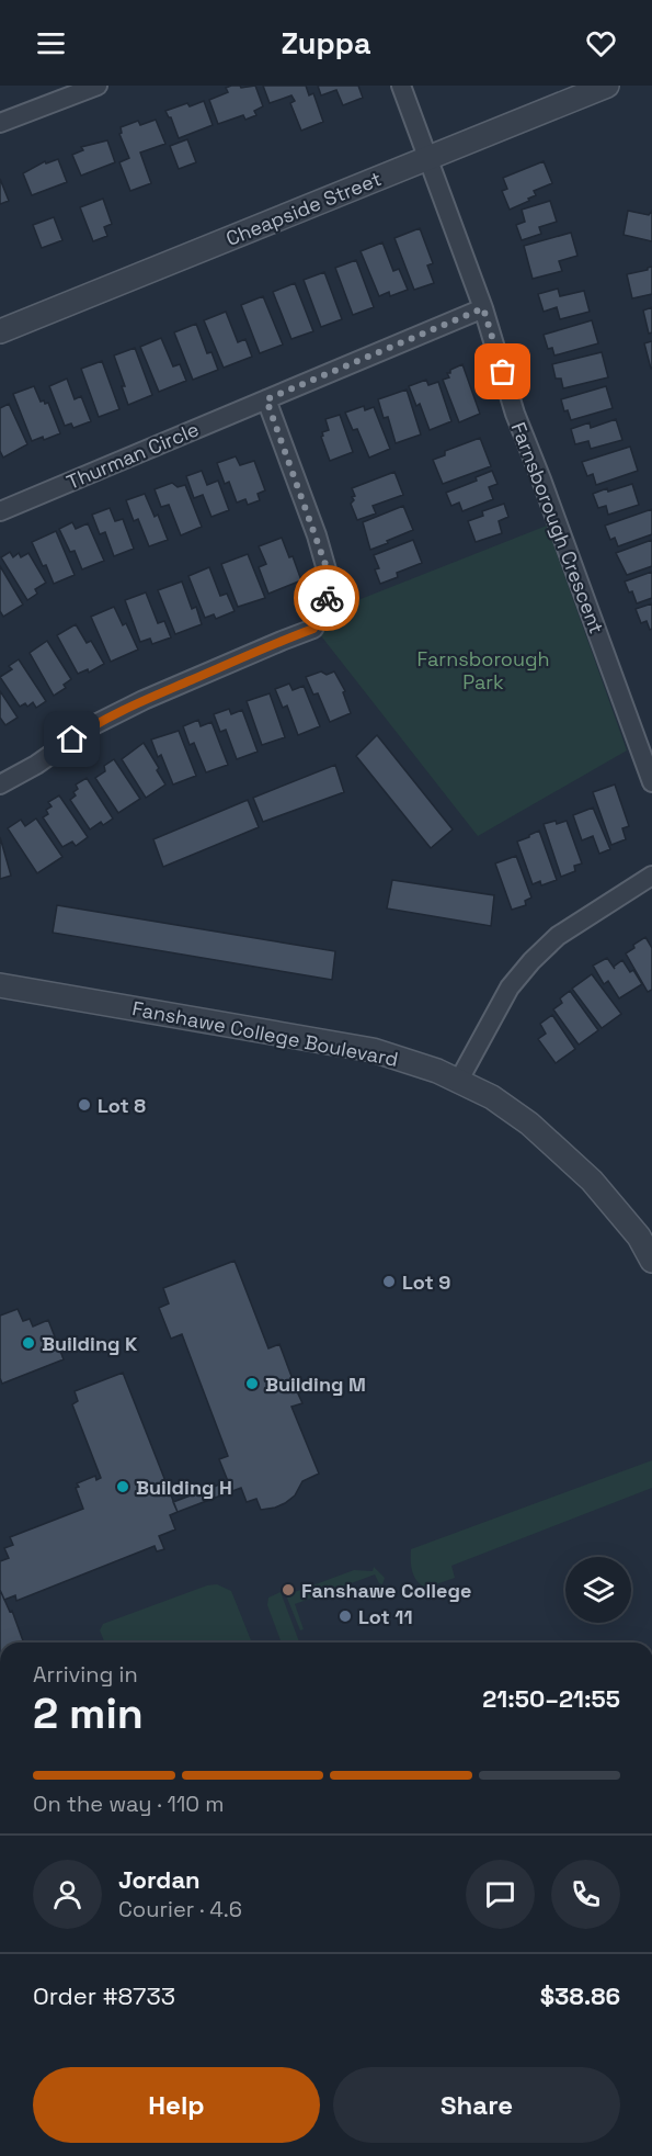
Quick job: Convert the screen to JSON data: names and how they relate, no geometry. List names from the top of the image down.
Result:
{
  "streets": {
    "street": [
      "Cheapside Street",
      "Thurman Circle",
      "Farnsborough Crescent",
      "Fanshawe College Boulevard"
    ]
  },
  "crossings": [
    ["Cheapside Street", "Farnsborough Crescent"],
    ["Thurman Circle", "Farnsborough Crescent"]
  ],
  "parks": ["Farnsborough Park"],
  "places": [
    "Lot 8",
    "Lot 9",
    "Building K",
    "Building M",
    "Building H",
    "Fanshawe College",
    "Lot 11"
  ],
  "page": {
    "header": "Zuppa",
    "heading": ["2 min", "Arriving in", "21:50–21:55"],
    "panel": [
      "Jordan",
      "Courier · 4.6",
      "Order #8733",
      "$38.86"
    ],
    "bar": "On the way · 110 m",
    "buttons": ["Help", "Share"]
  }
}
